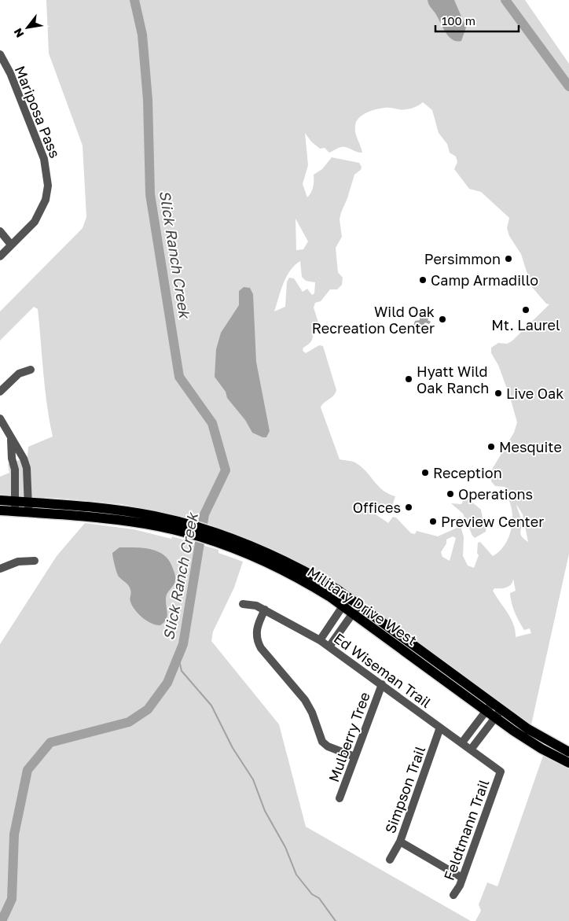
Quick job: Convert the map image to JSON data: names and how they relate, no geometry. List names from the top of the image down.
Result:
{
  "streets": {
    "main road": ["Military Drive West"],
    "street": [
      "Mariposa Pass",
      "Ed Wiseman Trail",
      "Mulberry Tree",
      "Simpson Trail",
      "Feldtmann Trail"
    ]
  },
  "crossings": [
    ["Ed Wiseman Trail", "Mulberry Tree"],
    ["Ed Wiseman Trail", "Simpson Trail"],
    ["Ed Wiseman Trail", "Feldtmann Trail"]
  ],
  "water": ["Slick Ranch Creek"],
  "places": [
    "Persimmon",
    "Camp Armadillo",
    "Mt. Laurel",
    "Wild Oak Recreation Center",
    "Hyatt Wild Oak Ranch",
    "Live Oak",
    "Mesquite",
    "Reception",
    "Operations",
    "Offices",
    "Preview Center"
  ],
  "scale_bar": "100 m",
  "north": "bottom left"
}
